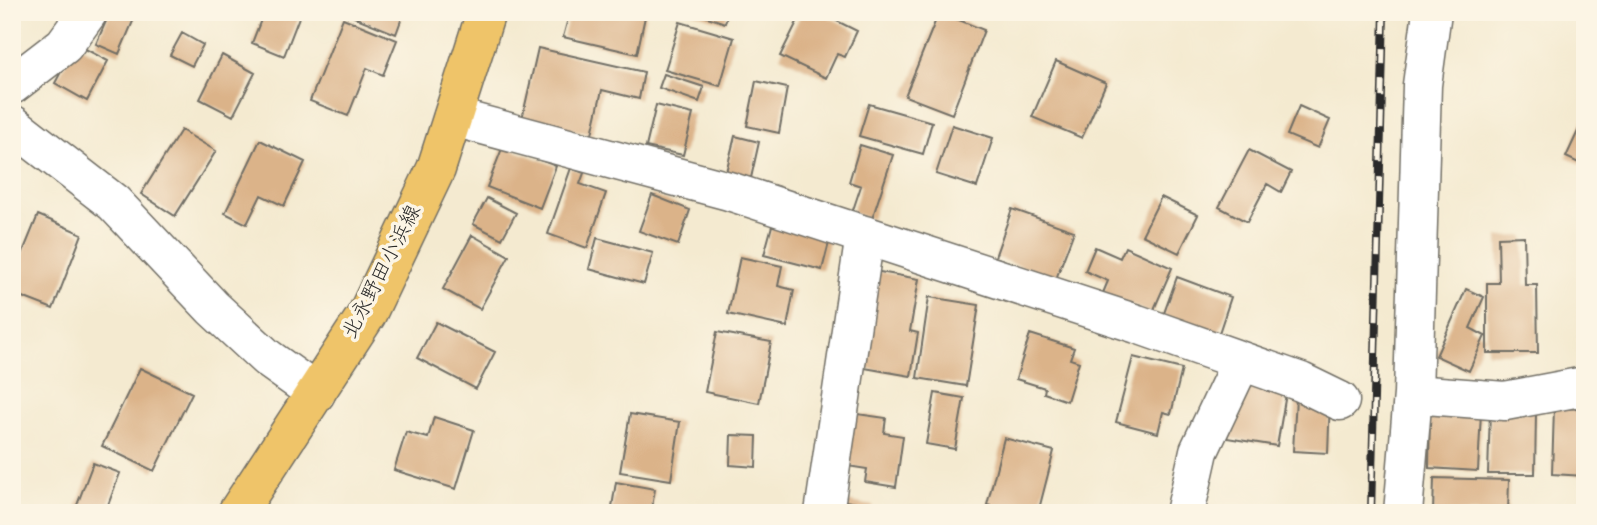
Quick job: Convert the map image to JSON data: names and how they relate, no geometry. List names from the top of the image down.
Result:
{
  "streets": {
    "main road": ["北永野田小浜線"]
  }
}
